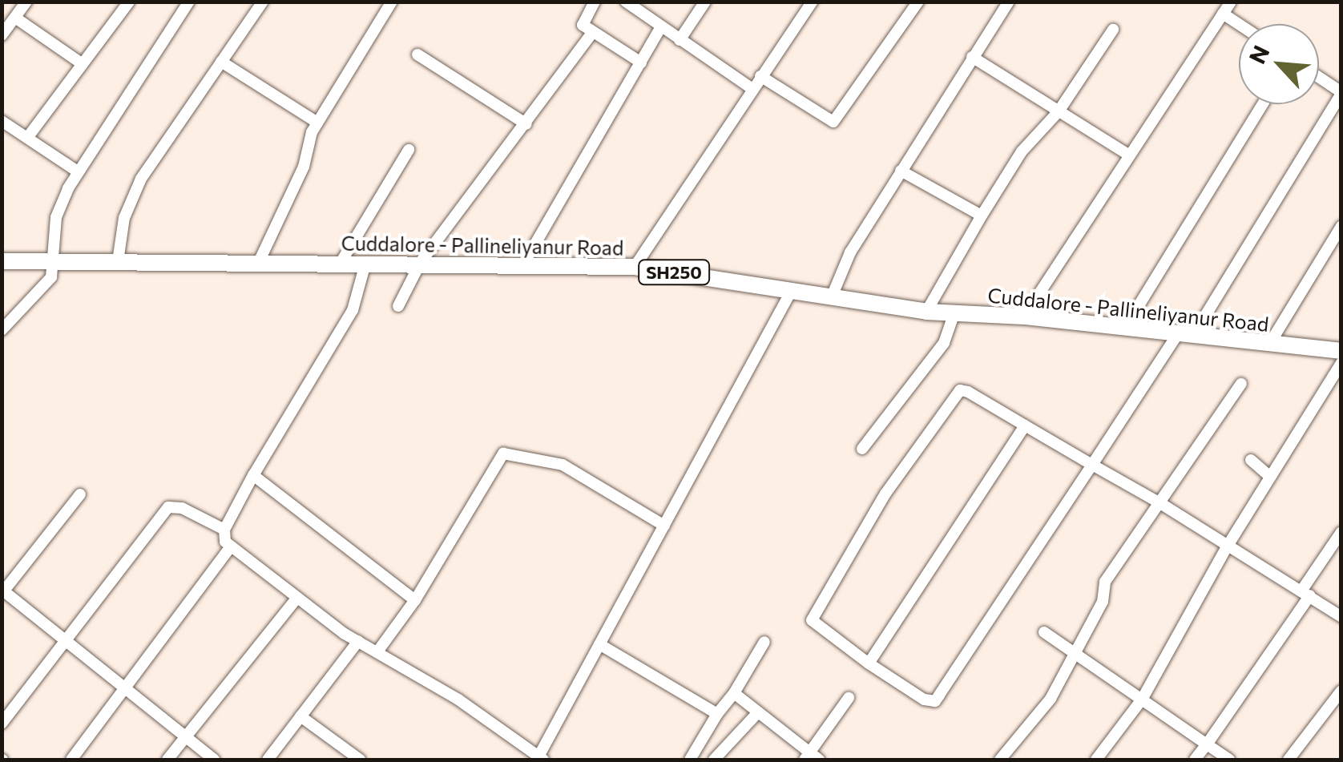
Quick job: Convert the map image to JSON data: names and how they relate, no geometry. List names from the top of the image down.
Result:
{
  "streets": {
    "main road": ["Cuddalore - Pallineliyanur Road", "SH250"]
  },
  "north": "top left"
}
